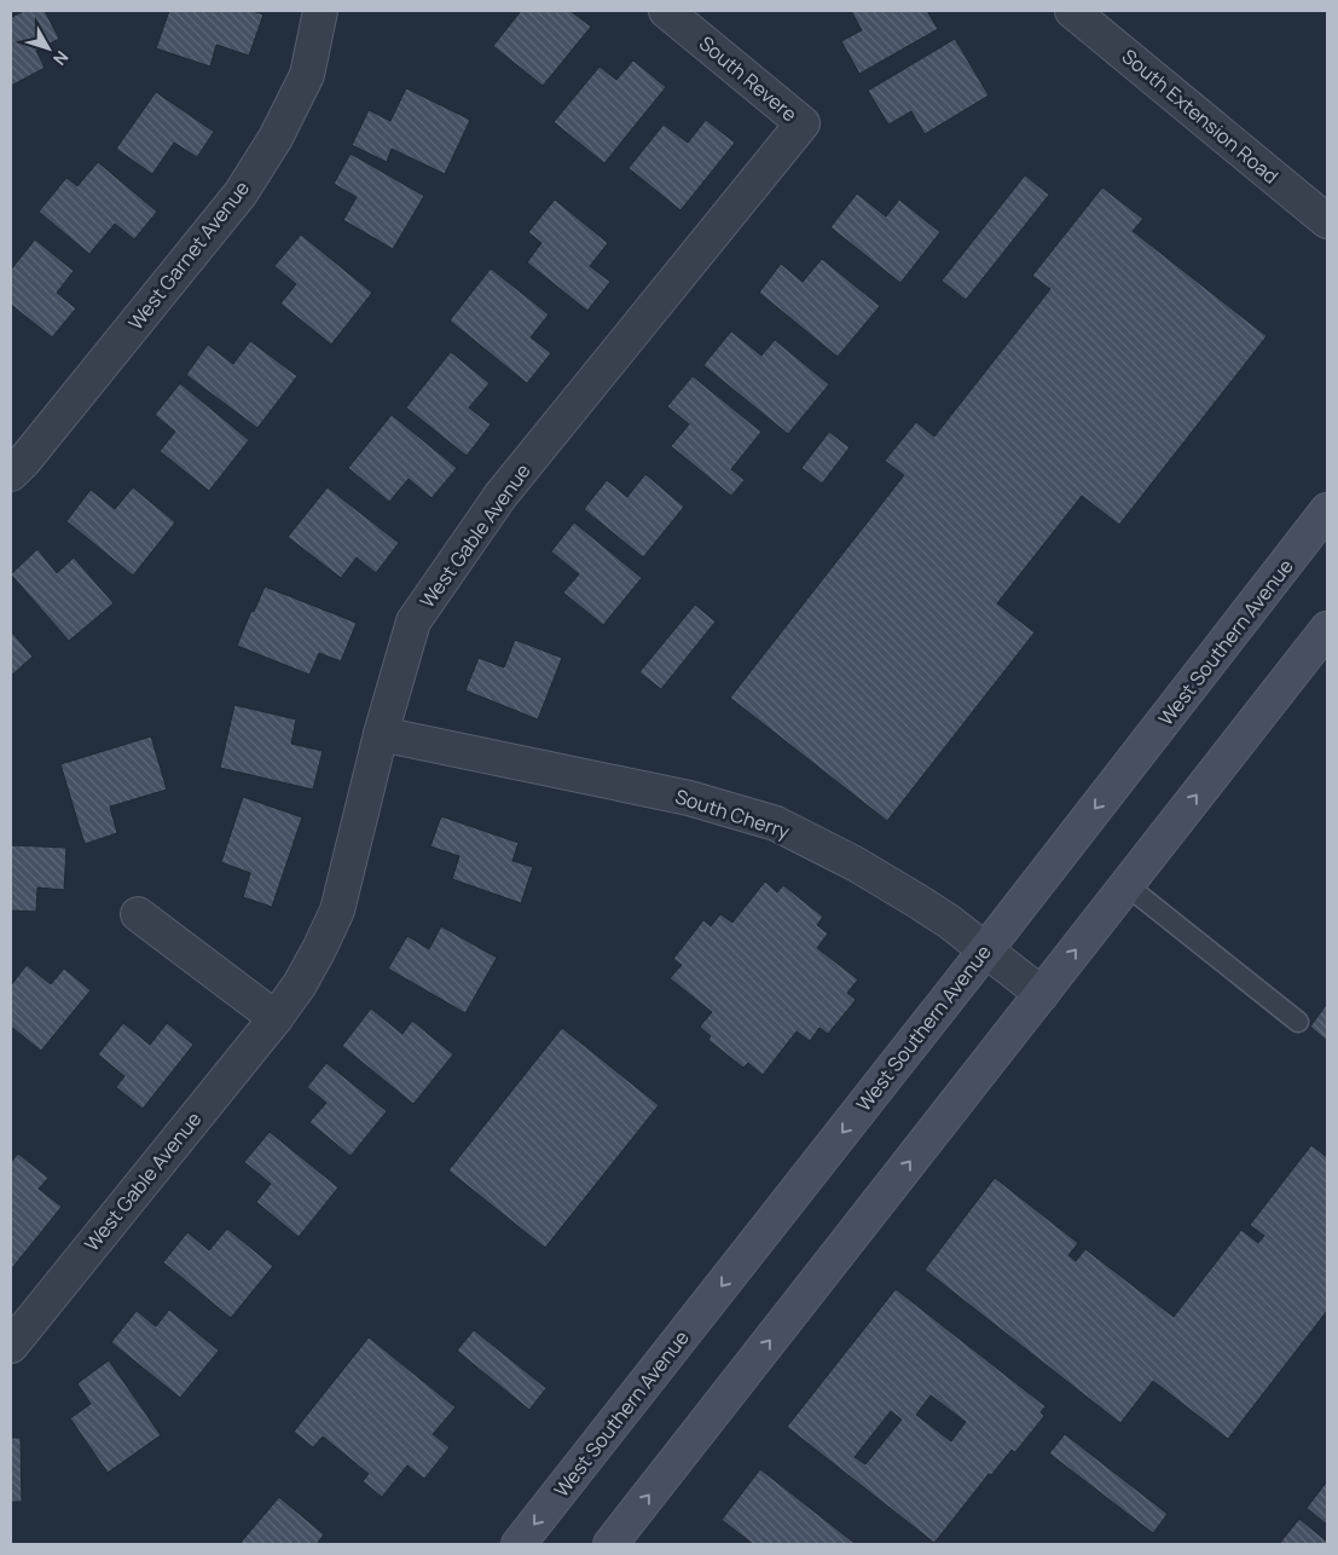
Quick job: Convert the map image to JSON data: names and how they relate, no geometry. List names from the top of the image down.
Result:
{
  "streets": {
    "main road": ["West Southern Avenue"],
    "street": [
      "South Revere",
      "South Extension Road",
      "West Garnet Avenue",
      "West Gable Avenue",
      "South Cherry"
    ]
  },
  "crossings": [
    ["South Revere", "West Gable Avenue"],
    ["West Gable Avenue", "South Cherry"],
    ["West Southern Avenue", "South Cherry"]
  ],
  "north": "bottom right"
}
